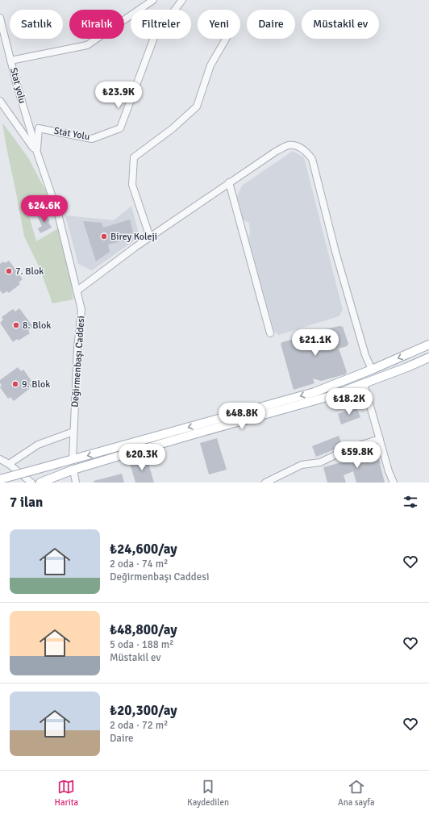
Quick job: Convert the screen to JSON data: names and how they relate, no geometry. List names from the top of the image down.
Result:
{
  "streets": {
    "street": ["Stat yolu", "Stat Yolu", "Değirmenbaşı Caddesi"]
  },
  "crossings": [
    ["Stat yolu", "Stat Yolu"],
    ["Stat yolu", "Değirmenbaşı Caddesi"],
    ["Stat Yolu", "Değirmenbaşı Caddesi"]
  ],
  "places": [
    "Birey Koleji",
    "7. Blok",
    "8. Blok",
    "9. Blok"
  ],
  "page": {
    "chip": [
      "Satılık",
      "Kiralık",
      "Filtreler",
      "Yeni",
      "Daire",
      "Müstakil ev"
    ],
    "price": [
      "₺23.9K",
      "₺24.6K",
      "₺21.1K",
      "₺18.2K",
      "₺48.8K",
      "₺59.8K",
      "₺20.3K"
    ],
    "heading": "7 ilan",
    "list": [
      {
        "name": "₺24,600/ay",
        "note": "2 oda · 74 m² · Değirmenbaşı Caddesi"
      },
      {
        "name": "₺48,800/ay",
        "note": "5 oda · 188 m² · Müstakil ev"
      },
      {
        "name": "₺20,300/ay",
        "note": "2 oda · 72 m² · Daire"
      }
    ],
    "tabs": ["Harita", "Kaydedilen", "Ana sayfa"]
  }
}
